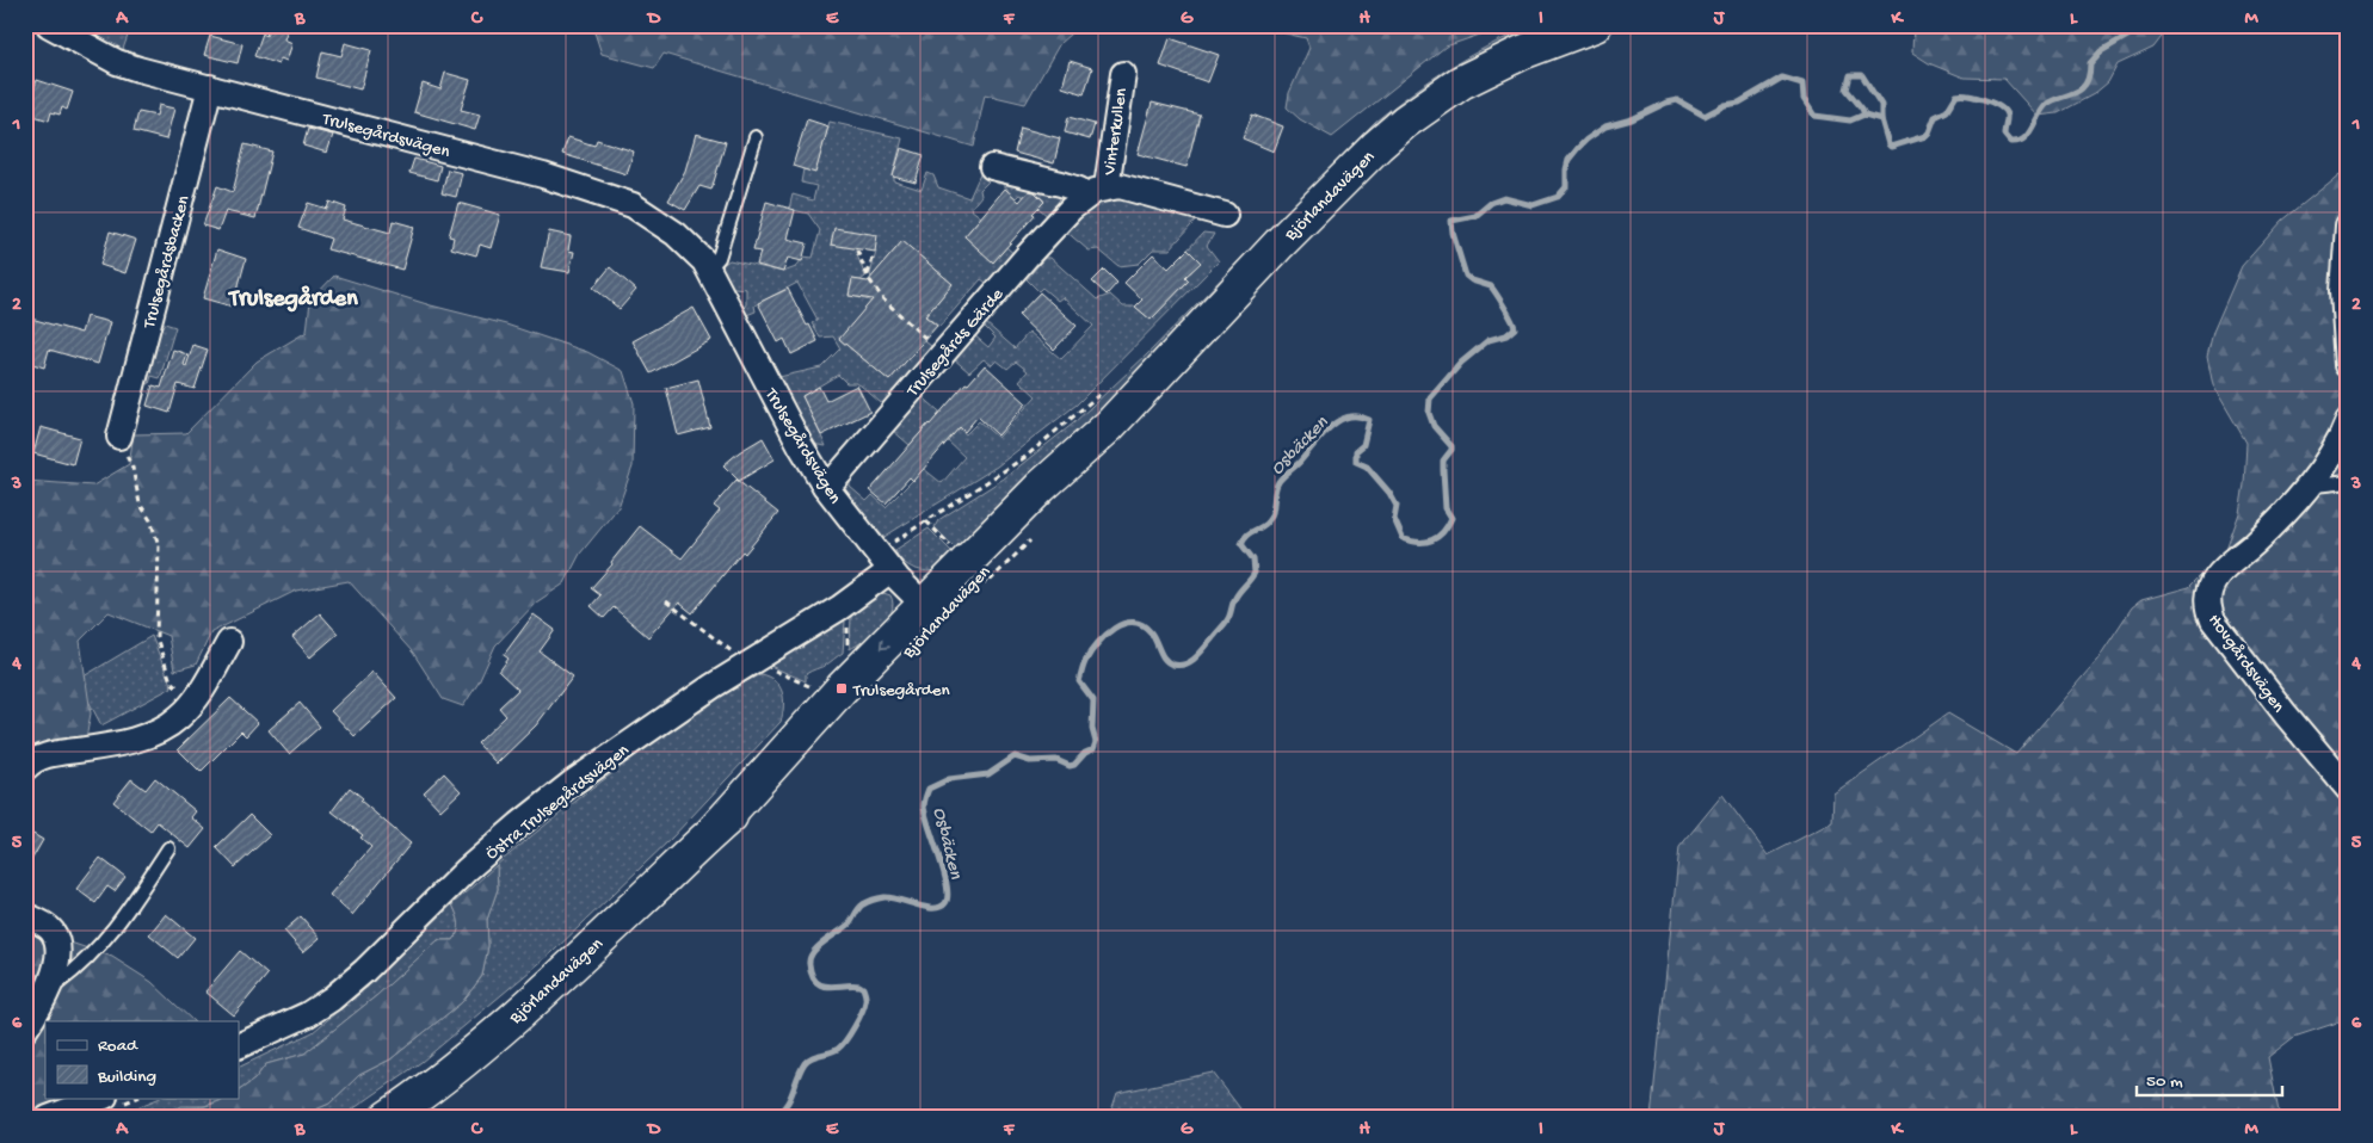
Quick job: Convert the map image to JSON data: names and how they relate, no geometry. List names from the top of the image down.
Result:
{
  "streets": {
    "street": [
      "Vinterkullen",
      "Trulsegårdsvägen",
      "Björlandavägen",
      "Trulsegårdsbacken",
      "Trulsegårds Gärde",
      "Hovgårdsvägen",
      "Östra Trulsegårdsvägen"
    ]
  },
  "crossings": [
    ["Vinterkullen", "Trulsegårds Gärde"],
    ["Trulsegårdsvägen", "Björlandavägen"],
    ["Trulsegårdsvägen", "Trulsegårdsbacken"],
    ["Trulsegårdsvägen", "Trulsegårds Gärde"],
    ["Trulsegårdsvägen", "Östra Trulsegårdsvägen"]
  ],
  "districts": ["Trulsegården"],
  "water": ["Osbäcken"],
  "places": {
    "transit": ["Trulsegården"]
  },
  "legend": ["Road", "Building"],
  "scale_bar": "50 m",
  "grid": {
    "columns": [
      "A",
      "B",
      "C",
      "D",
      "E",
      "F",
      "G",
      "H",
      "I",
      "J",
      "K",
      "L",
      "M"
    ],
    "rows": [
      "1",
      "2",
      "3",
      "4",
      "5",
      "6"
    ]
  }
}
